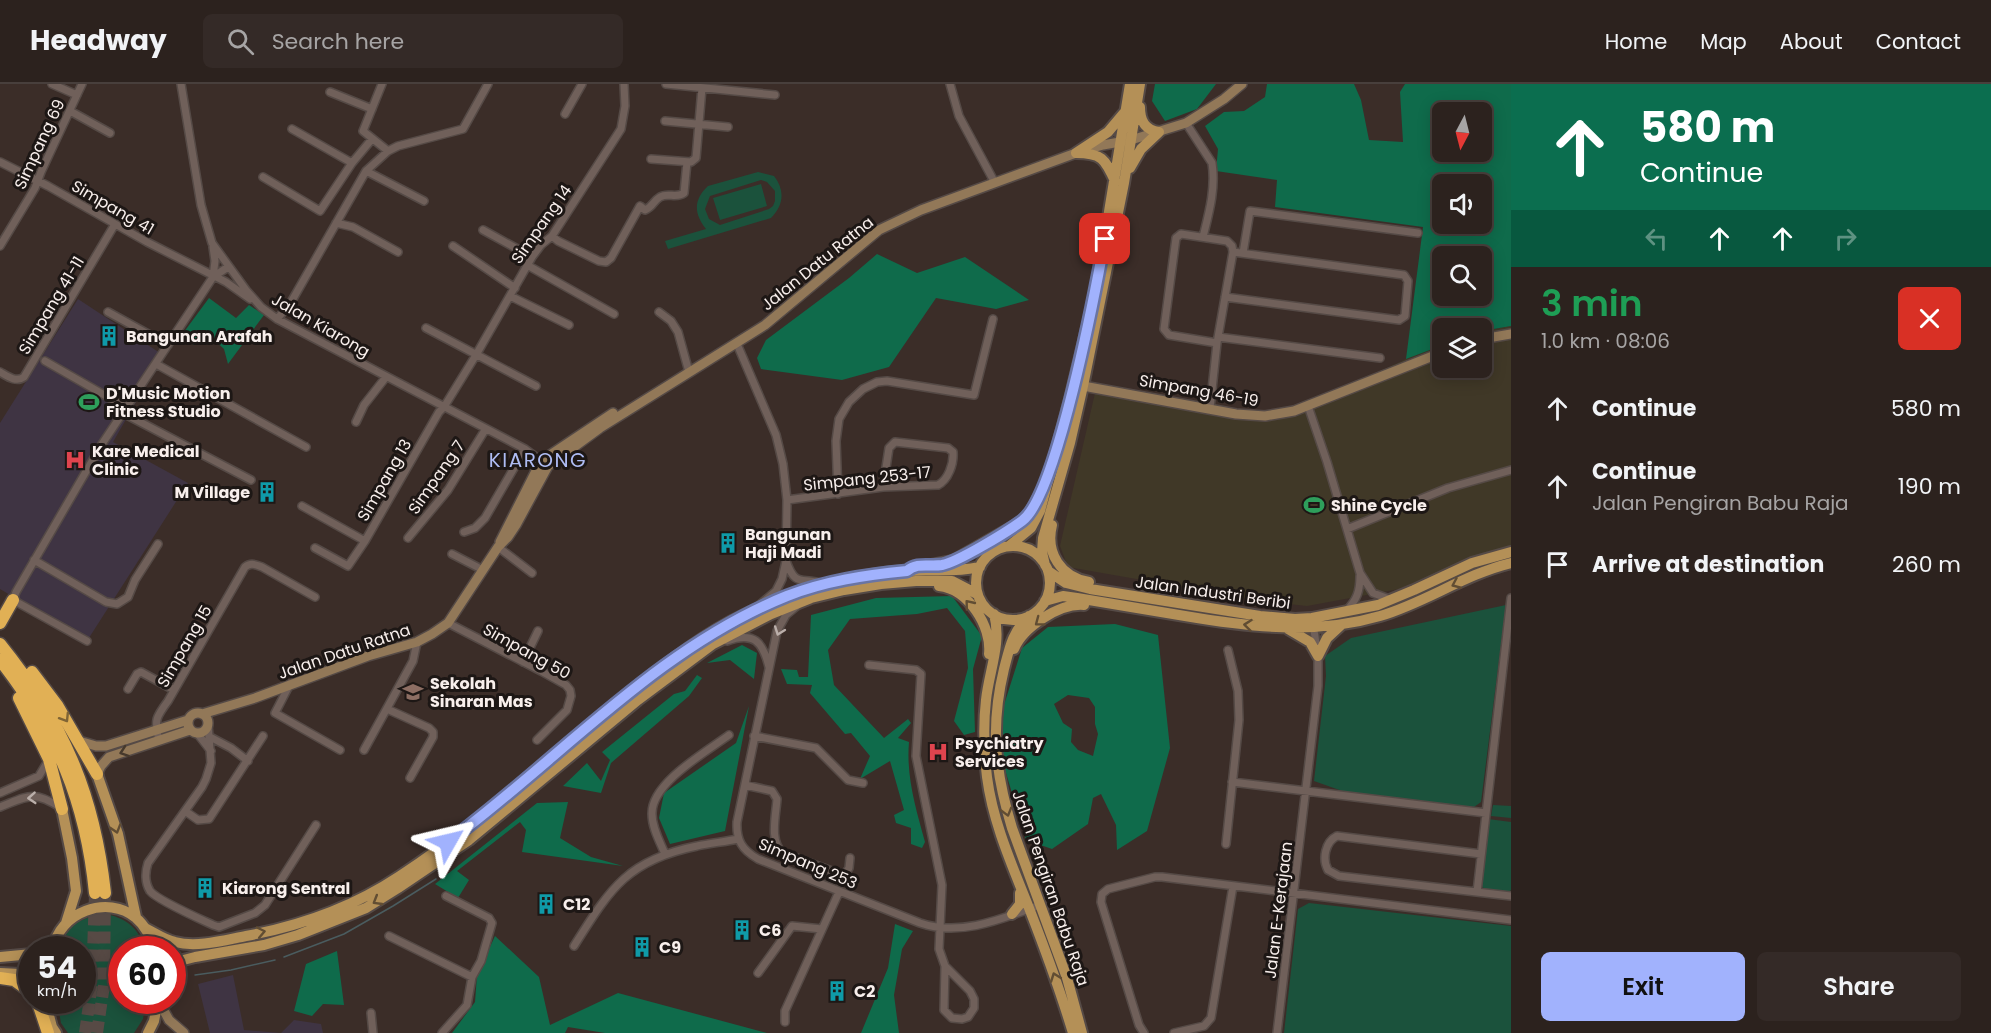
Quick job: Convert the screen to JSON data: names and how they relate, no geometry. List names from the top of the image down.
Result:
{
  "streets": {
    "main road": [
      "Jalan Datu Ratna",
      "Simpang 46-19",
      "Jalan Industri Beribi",
      "Jalan Pengiran Babu Raja"
    ],
    "street": [
      "Simpang 69",
      "Simpang 41",
      "Simpang 14",
      "Simpang 41-11",
      "Jalan Kiarong",
      "Simpang 7",
      "Simpang 253-17",
      "Simpang 13",
      "Simpang 15",
      "Simpang 50",
      "Simpang 253",
      "Jalan E-Kerajaan"
    ]
  },
  "crossings": [
    ["Simpang 69", "Simpang 41"],
    ["Simpang 41", "Simpang 41-11"],
    ["Simpang 41", "Jalan Kiarong"],
    ["Simpang 14", "Jalan Kiarong"],
    ["Simpang 14", "Simpang 13"],
    ["Jalan Datu Ratna", "Jalan Kiarong"],
    ["Jalan Datu Ratna", "Simpang 50"],
    ["Jalan Kiarong", "Simpang 7"],
    ["Jalan Kiarong", "Simpang 13"],
    ["Jalan Industri Beribi", "Jalan Pengiran Babu Raja"],
    ["Jalan Industri Beribi", "Jalan E-Kerajaan"],
    ["Simpang 253", "Jalan Pengiran Babu Raja"]
  ],
  "districts": ["KIARONG"],
  "places": {
    "building": [
      "Bangunan Arafah",
      "M Village",
      "Bangunan Haji Madi",
      "Kiarong Sentral",
      "C12",
      "C6",
      "C9",
      "C2"
    ],
    "sports": ["D'Music Motion Fitness Studio", "Shine Cycle"],
    "hospital": ["Kare Medical Clinic", "Psychiatry Services"],
    "school or university": ["Sekolah Sinaran Mas"]
  },
  "north": "bottom",
  "page": {
    "header": "Headway",
    "search": "Search here",
    "nav": [
      "Home",
      "Map",
      "About",
      "Contact"
    ],
    "turn": ["580 m", "Continue"],
    "heading": ["3 min", "1.0 km · 08:06"],
    "list": [
      {
        "name": "Continue",
        "value": "580 m"
      },
      {
        "name": "Continue",
        "note": "Jalan Pengiran Babu Raja",
        "value": "190 m"
      },
      {
        "name": "Arrive at destination",
        "value": "260 m"
      }
    ],
    "speed": "54 km/h",
    "limit": "60",
    "buttons": ["Exit", "Share"]
  }
}
